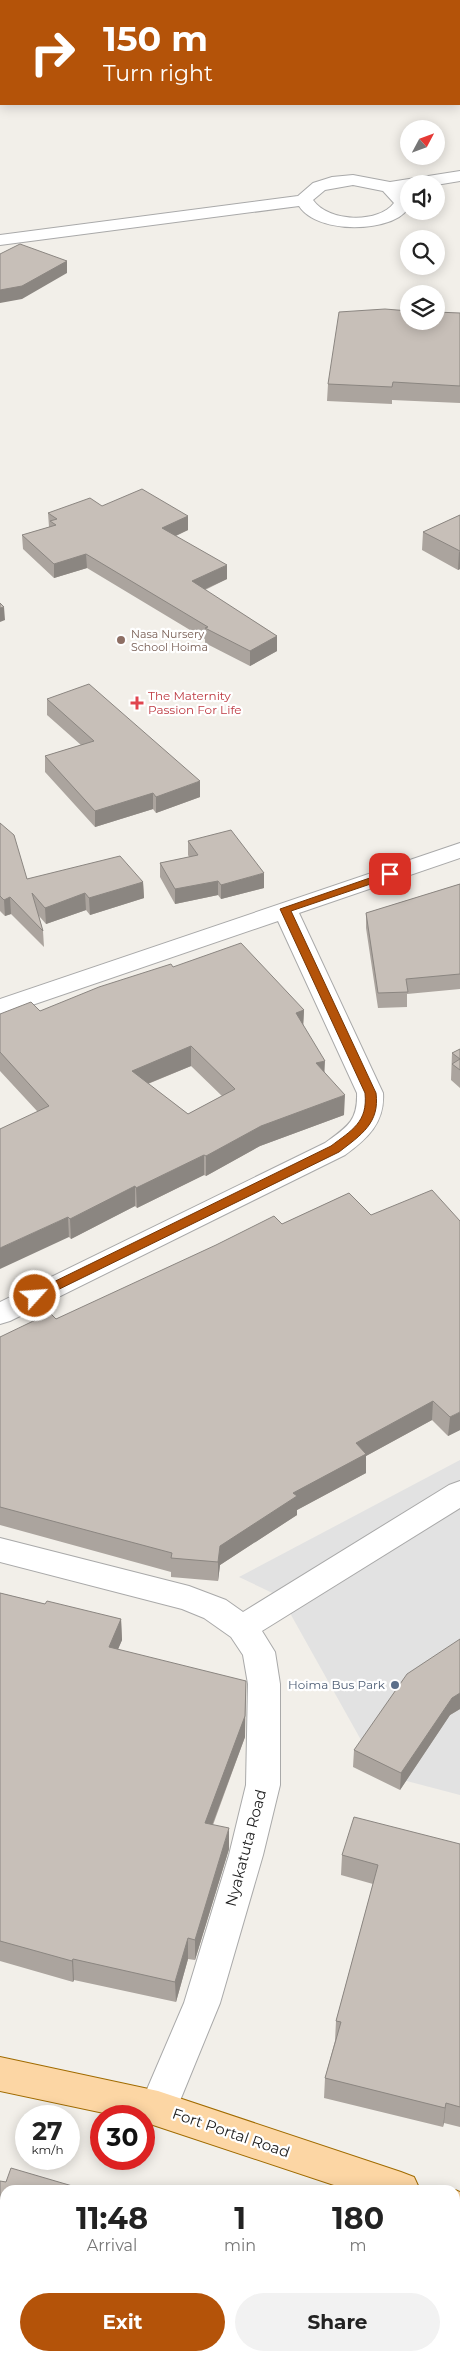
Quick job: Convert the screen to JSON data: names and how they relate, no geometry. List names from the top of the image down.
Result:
{
  "streets": {
    "main road": ["Fort Portal Road"],
    "street": ["Nyakatuta Road"]
  },
  "crossings": [
    ["Nyakatuta Road", "Fort Portal Road"]
  ],
  "places": {
    "other": ["Nasa Nursery School Hoima", "Hoima Bus Park"],
    "health": ["The Maternity Passion For Life"]
  },
  "north": "top right",
  "page": {
    "turn": ["150 m", "Turn right"],
    "speed": "27 km/h",
    "limit": "30",
    "eta": [
      "11:48",
      "Arrival",
      "1",
      "min",
      "180",
      "m"
    ],
    "buttons": ["Exit", "Share"]
  }
}
